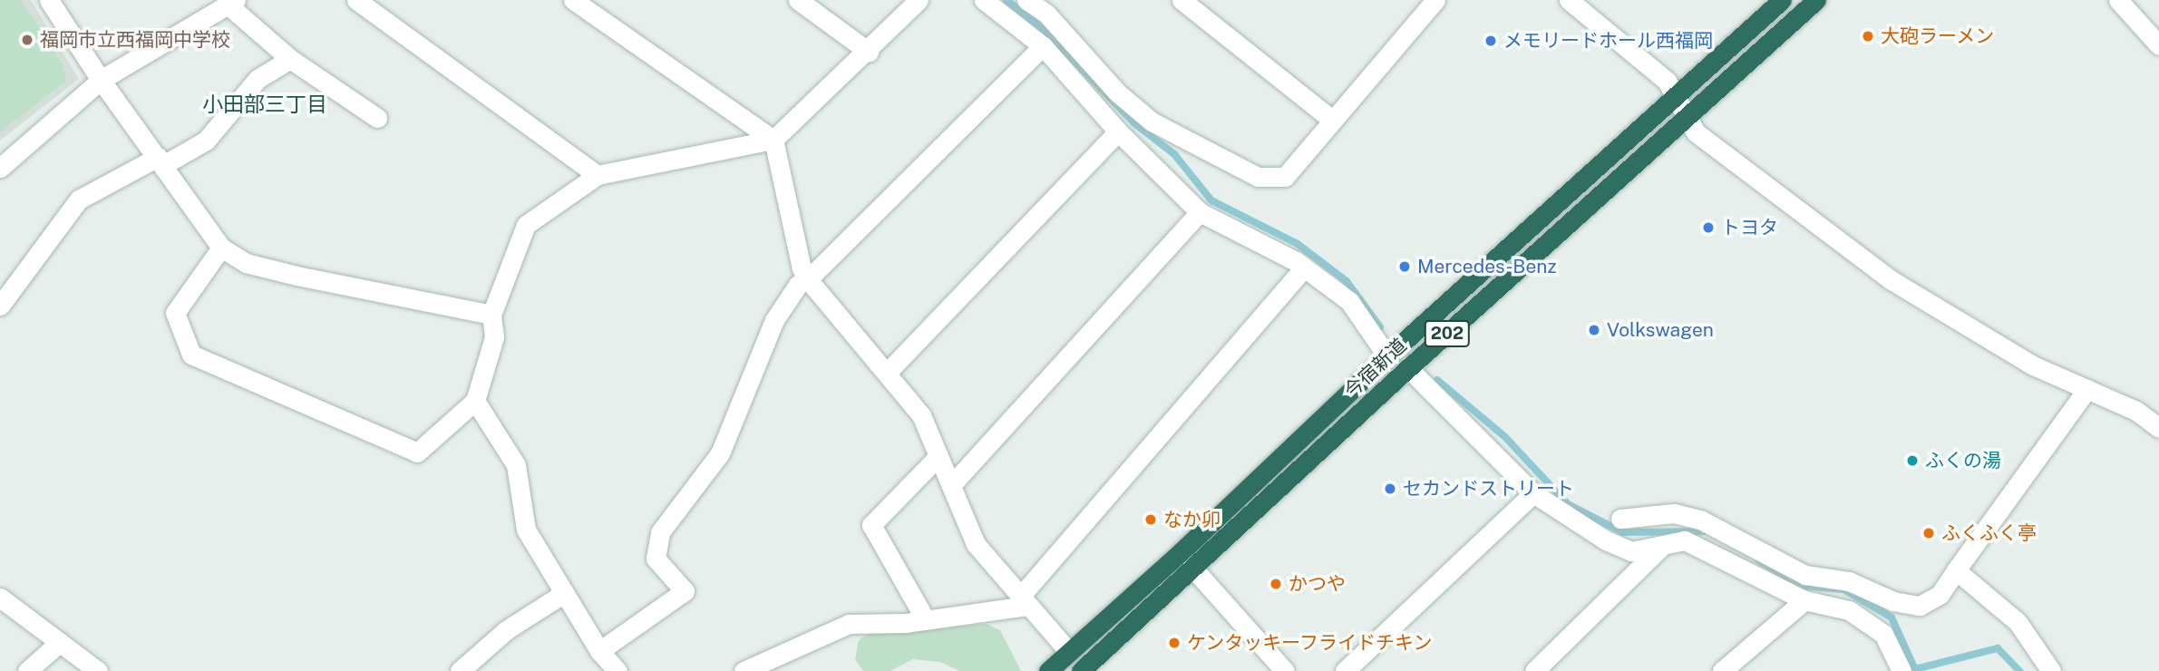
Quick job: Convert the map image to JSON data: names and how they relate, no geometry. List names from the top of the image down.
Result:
{
  "streets": {
    "highway": ["202", "今宿新道"]
  },
  "districts": ["小田部三丁目"],
  "places": [
    "大砲ラーメン",
    "福岡市立西福岡中学校",
    "メモリードホール西福岡",
    "トヨタ",
    "Mercedes-Benz",
    "Volkswagen",
    "ふくの湯",
    "セカンドストリート",
    "なか卯",
    "ふくふく亭",
    "かつや",
    "ケンタッキーフライドチキン"
  ]
}
